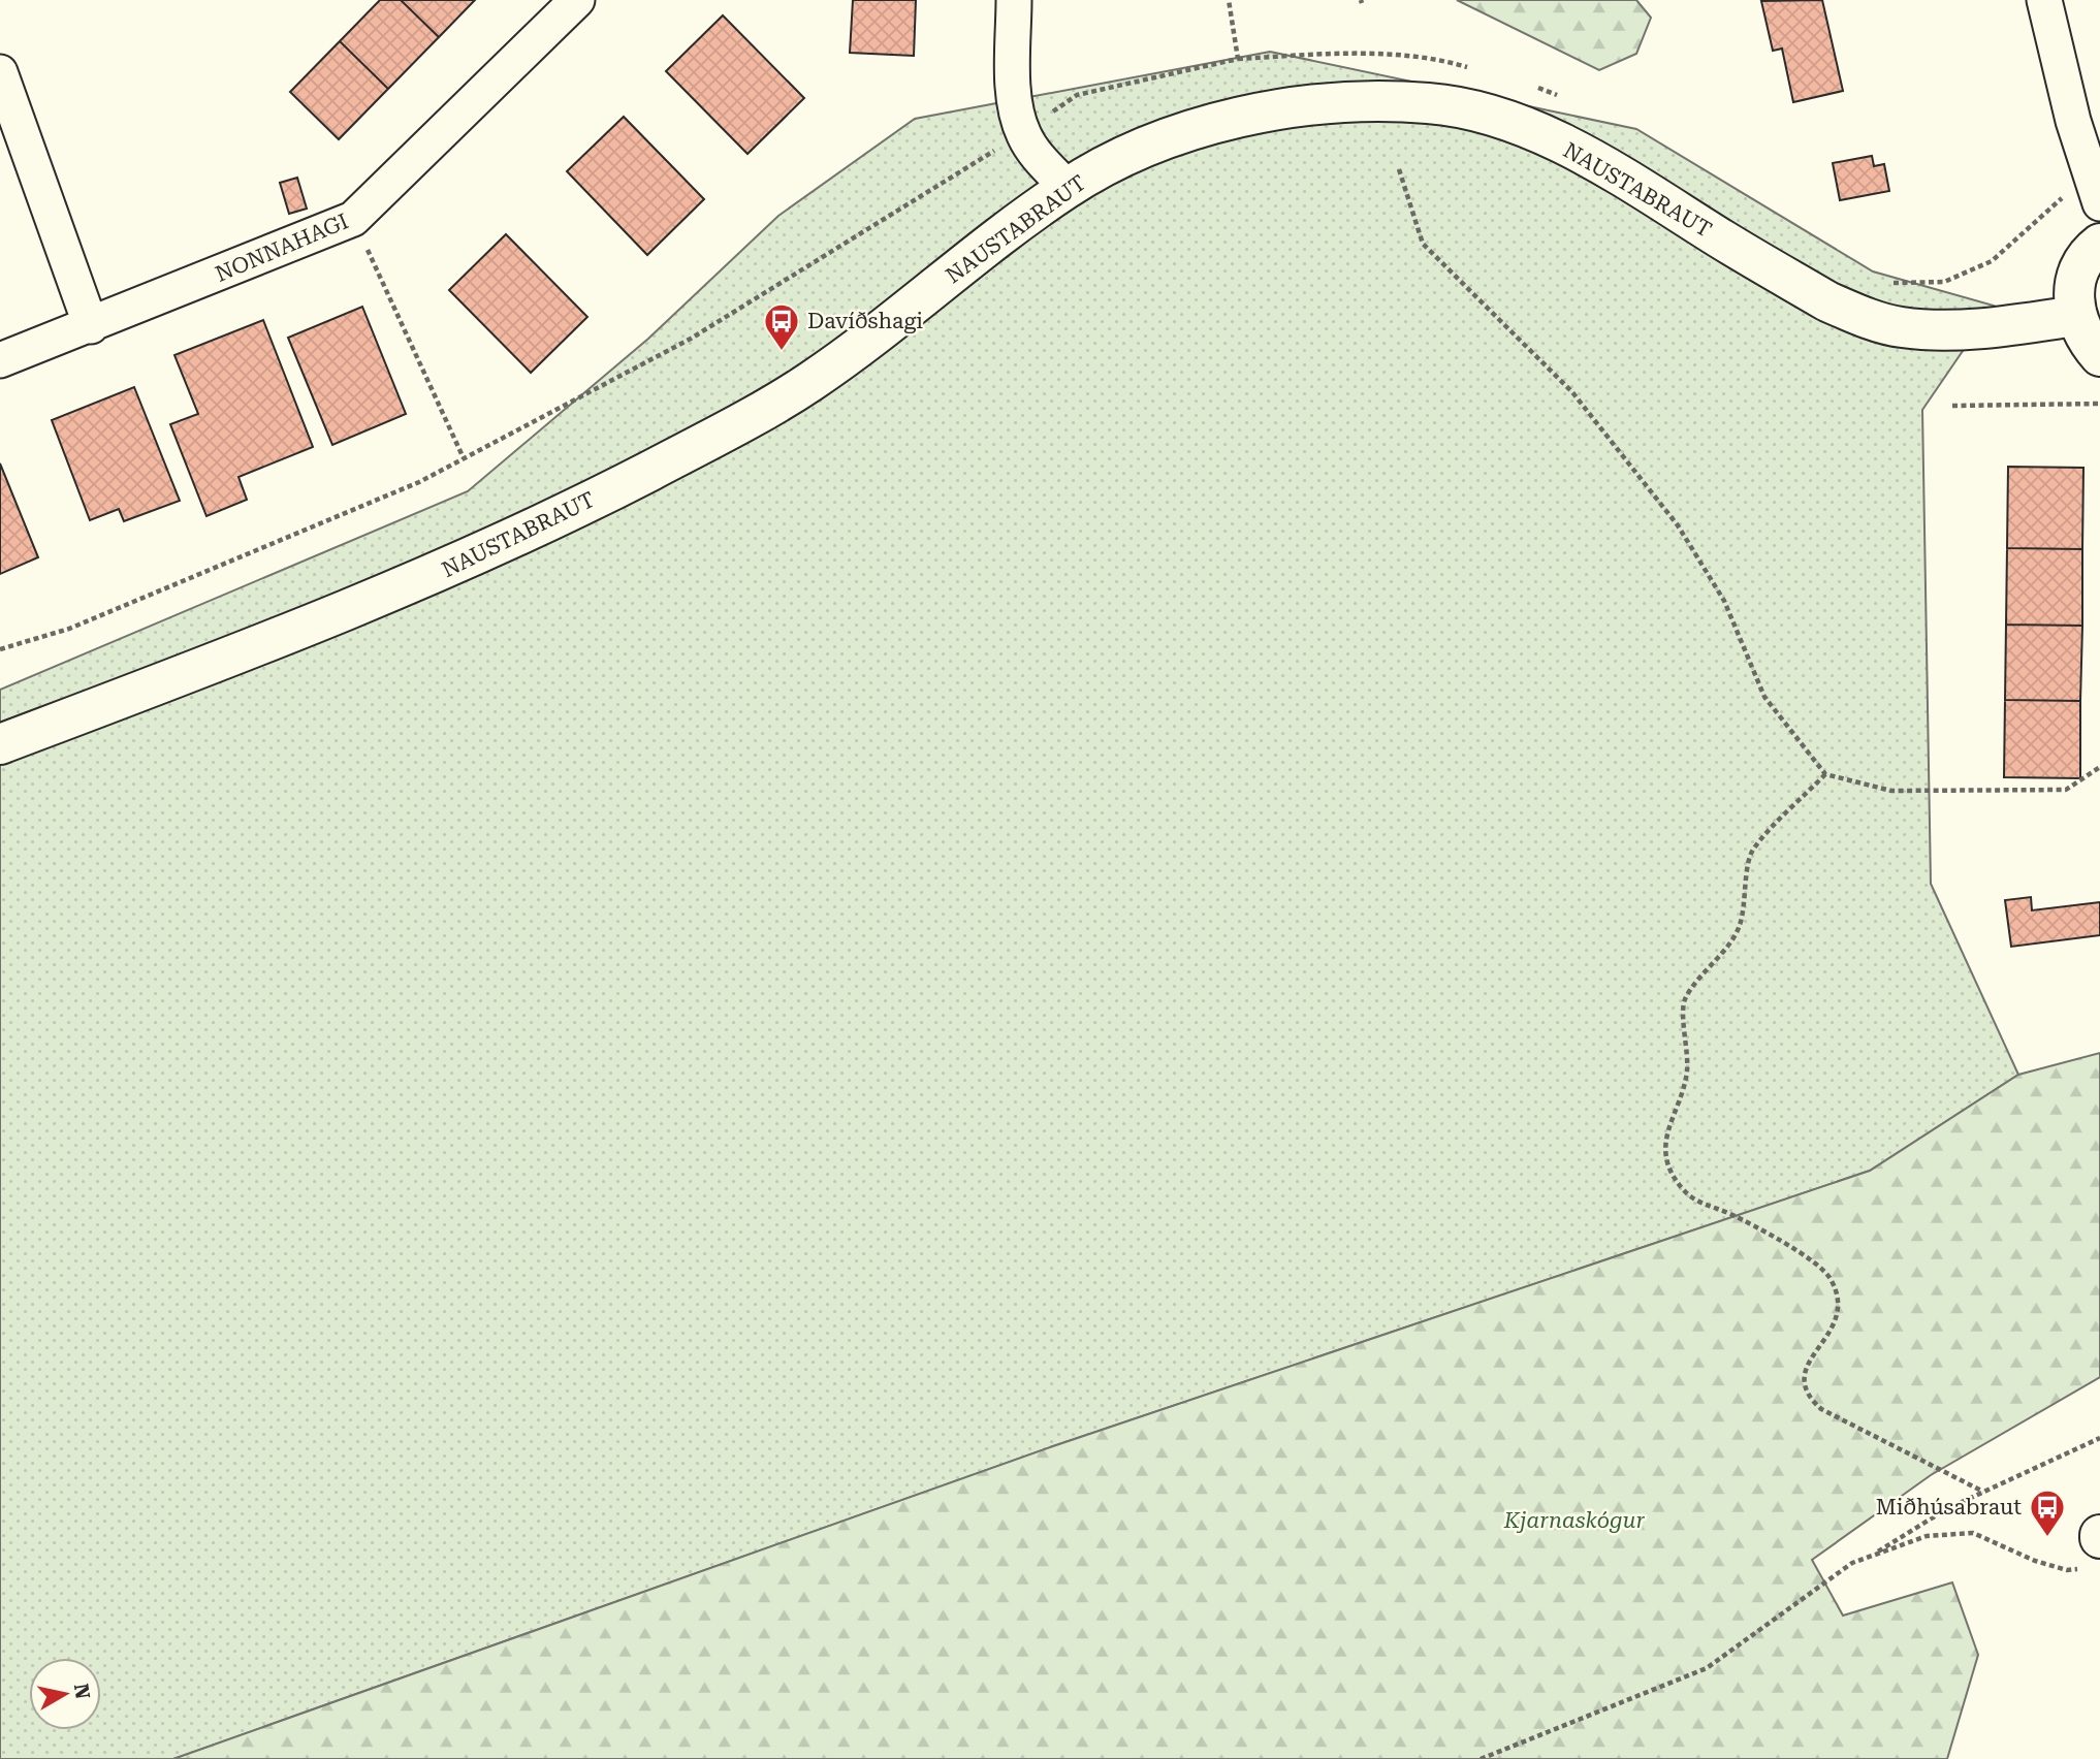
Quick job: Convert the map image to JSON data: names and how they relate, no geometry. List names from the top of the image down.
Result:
{
  "streets": {
    "street": ["NAUSTABRAUT", "NONNAHAGI"]
  },
  "parks": ["Kjarnaskógur"],
  "places": {
    "bus stop": ["Davíðshagi", "Miðhúsabraut"]
  },
  "north": "right"
}
